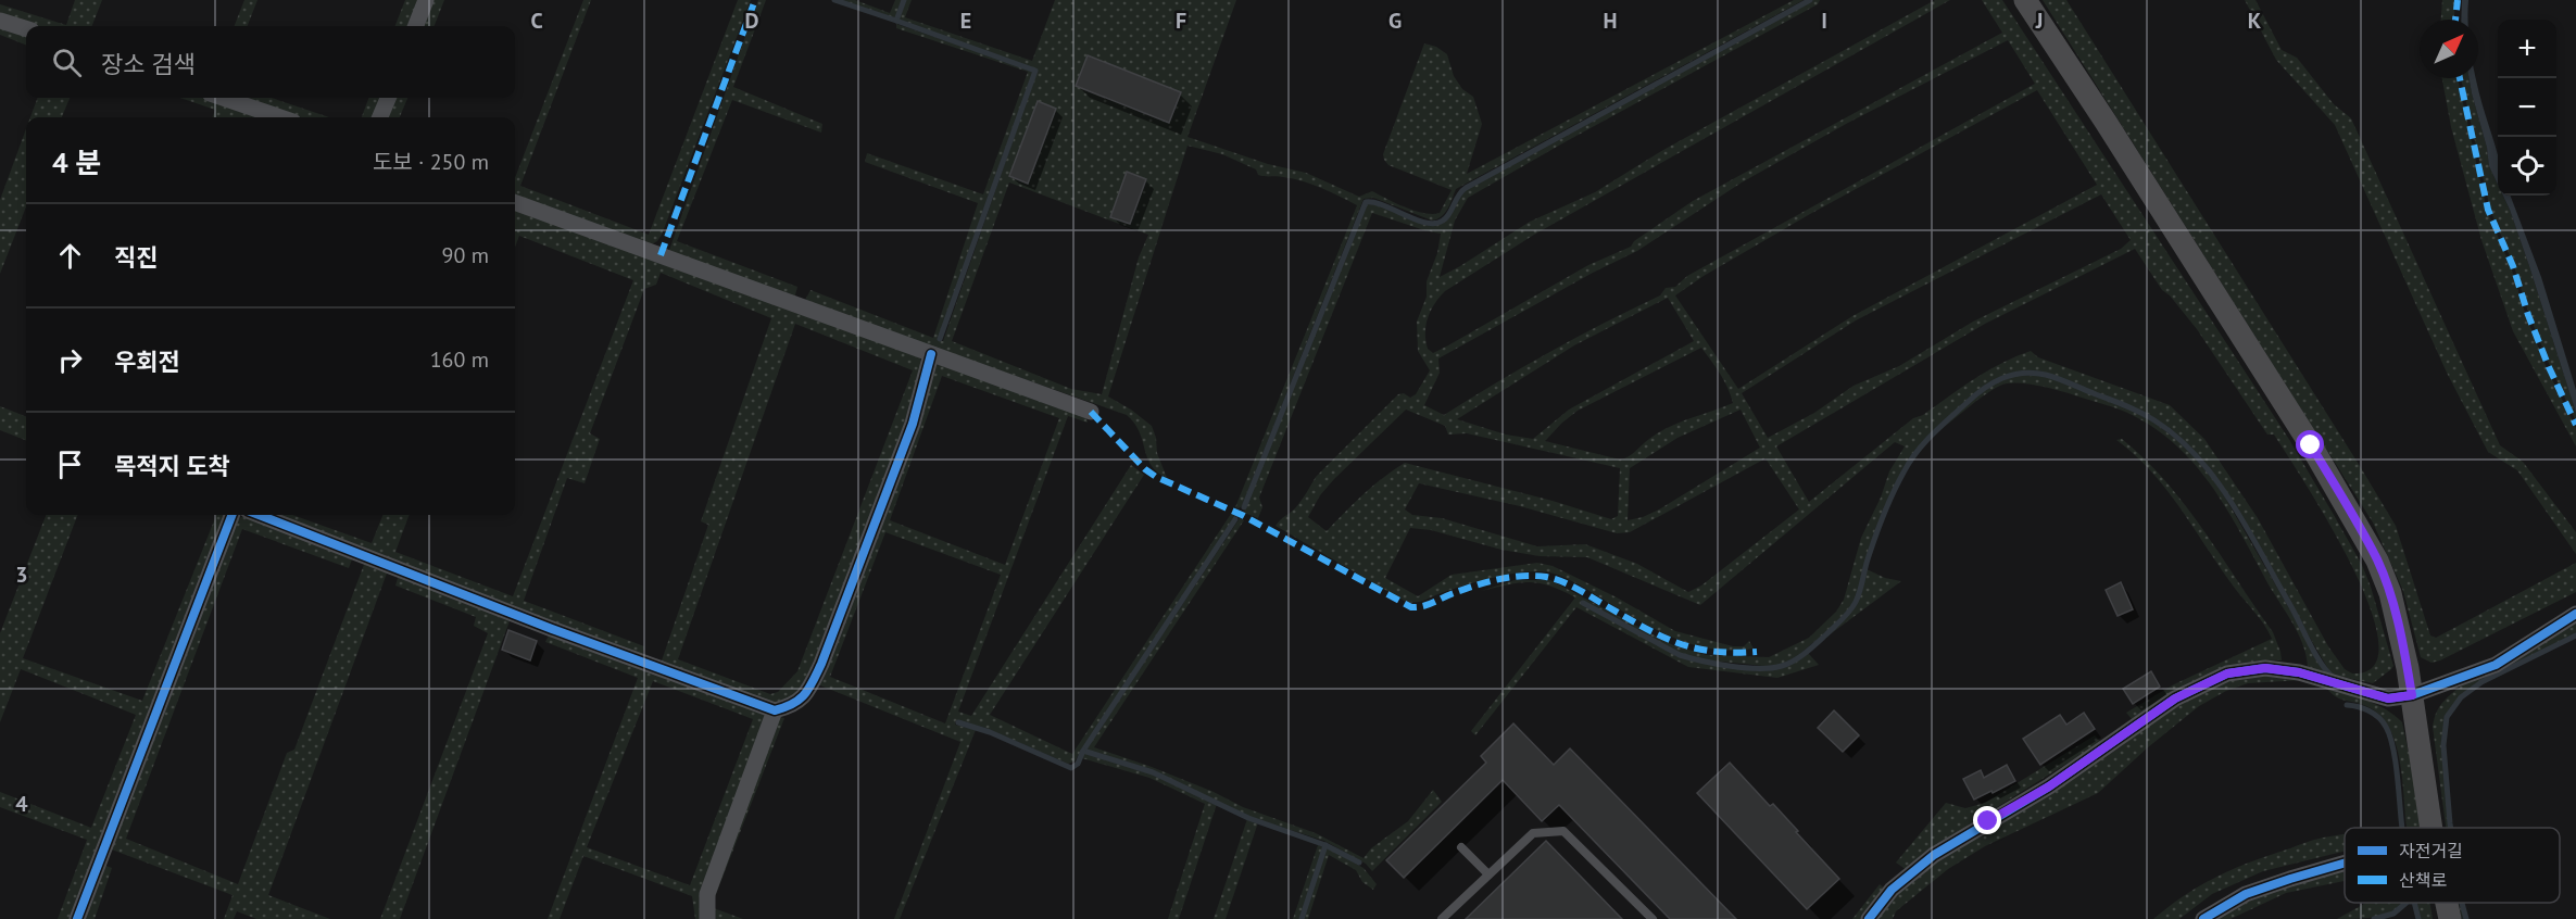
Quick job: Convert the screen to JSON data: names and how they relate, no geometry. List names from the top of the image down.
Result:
{
  "legend": ["자전거길", "산책로"],
  "north": "top right",
  "page": {
    "map_buttons": ["+", "−"],
    "search": "장소 검색",
    "heading": ["4 분", "도보 · 250 m"],
    "list": [
      ["직진", "90 m"],
      ["우회전", "160 m"],
      "목적지 도착"
    ]
  },
  "grid": {
    "columns": [
      "C",
      "D",
      "E",
      "F",
      "G",
      "H",
      "I",
      "J",
      "K"
    ],
    "rows": ["3", "4"]
  }
}
